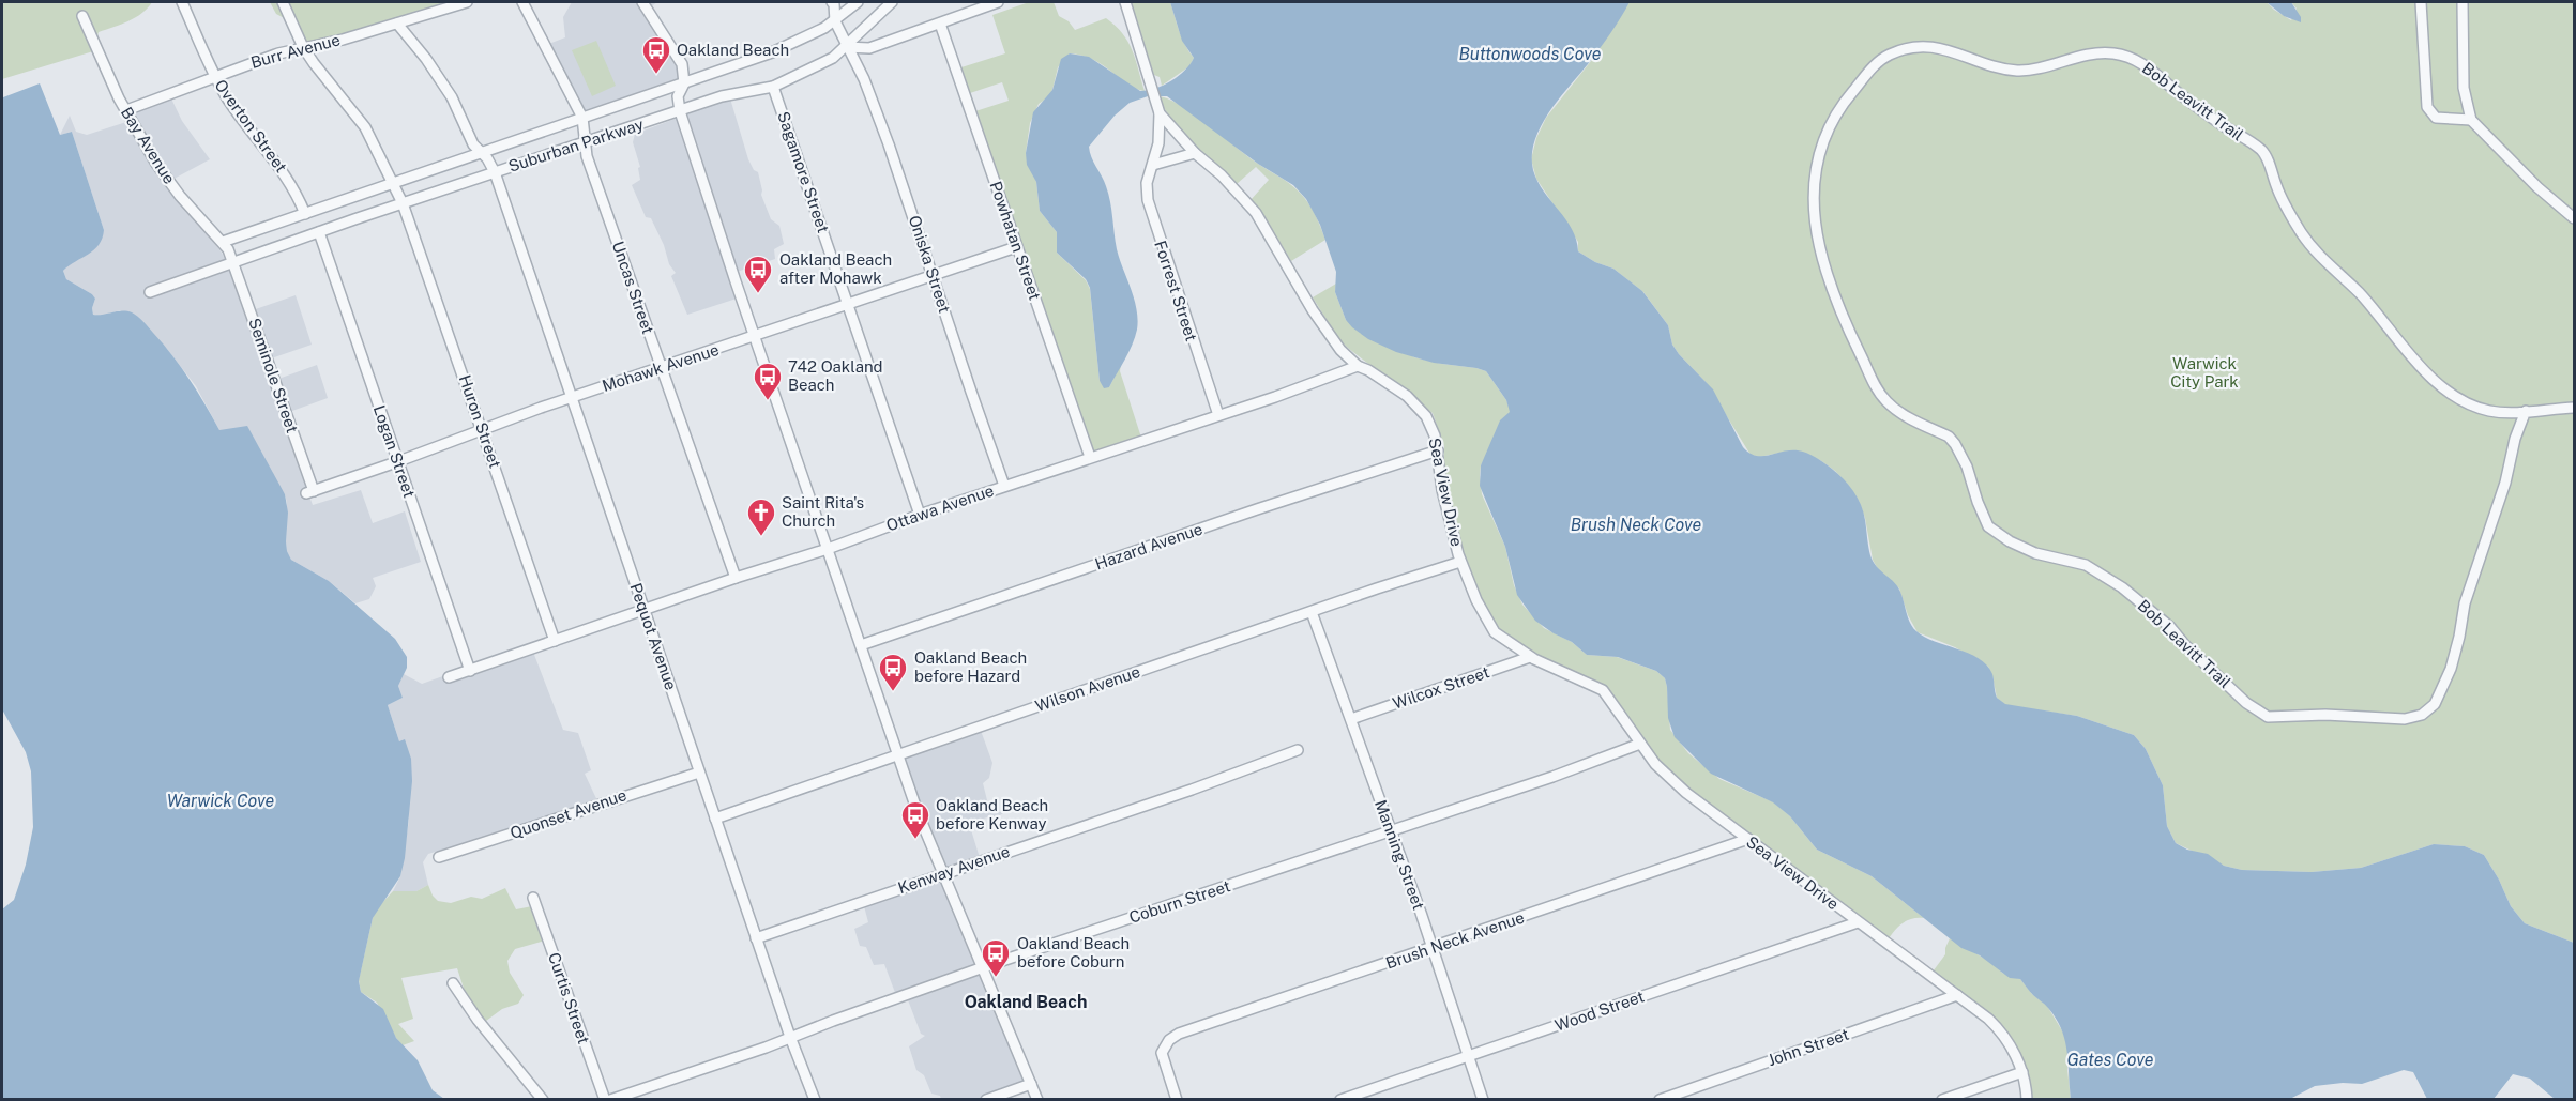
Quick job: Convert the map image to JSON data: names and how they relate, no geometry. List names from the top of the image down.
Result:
{
  "streets": {
    "street": [
      "Burr Avenue",
      "Bob Leavitt Trail",
      "Overton Street",
      "Bay Avenue",
      "Suburban Parkway",
      "Sagamore Street",
      "Powhatan Street",
      "Oniska Street",
      "Uncas Street",
      "Forrest Street",
      "Mohawk Avenue",
      "Seminole Street",
      "Huron Street",
      "Logan Street",
      "Sea View Drive",
      "Ottawa Avenue",
      "Hazard Avenue",
      "Pequot Avenue",
      "Wilcox Street",
      "Wilson Avenue",
      "Quonset Avenue",
      "Manning Street",
      "Kenway Avenue",
      "Coburn Street",
      "Brush Neck Avenue",
      "Curtis Street",
      "Wood Street",
      "John Street"
    ]
  },
  "crossings": [
    ["Burr Avenue", "Overton Street"],
    ["Burr Avenue", "Bay Avenue"],
    ["Burr Avenue", "Huron Street"],
    ["Burr Avenue", "Pequot Avenue"],
    ["Overton Street", "Suburban Parkway"],
    ["Bay Avenue", "Suburban Parkway"],
    ["Bay Avenue", "Seminole Street"],
    ["Suburban Parkway", "Sagamore Street"],
    ["Suburban Parkway", "Powhatan Street"],
    ["Suburban Parkway", "Oniska Street"],
    ["Suburban Parkway", "Uncas Street"],
    ["Suburban Parkway", "Seminole Street"],
    ["Suburban Parkway", "Huron Street"],
    ["Suburban Parkway", "Logan Street"],
    ["Suburban Parkway", "Pequot Avenue"],
    ["Sagamore Street", "Mohawk Avenue"],
    ["Sagamore Street", "Ottawa Avenue"],
    ["Powhatan Street", "Mohawk Avenue"],
    ["Powhatan Street", "Ottawa Avenue"],
    ["Oniska Street", "Mohawk Avenue"],
    ["Oniska Street", "Ottawa Avenue"],
    ["Uncas Street", "Mohawk Avenue"],
    ["Uncas Street", "Ottawa Avenue"],
    ["Forrest Street", "Sea View Drive"],
    ["Forrest Street", "Ottawa Avenue"],
    ["Mohawk Avenue", "Seminole Street"],
    ["Mohawk Avenue", "Huron Street"],
    ["Mohawk Avenue", "Logan Street"],
    ["Mohawk Avenue", "Pequot Avenue"],
    ["Huron Street", "Ottawa Avenue"],
    ["Logan Street", "Ottawa Avenue"],
    ["Sea View Drive", "Ottawa Avenue"],
    ["Sea View Drive", "Hazard Avenue"],
    ["Sea View Drive", "Wilcox Street"],
    ["Sea View Drive", "Wilson Avenue"],
    ["Sea View Drive", "Coburn Street"],
    ["Sea View Drive", "Brush Neck Avenue"],
    ["Sea View Drive", "Wood Street"],
    ["Sea View Drive", "John Street"],
    ["Ottawa Avenue", "Pequot Avenue"],
    ["Pequot Avenue", "Wilson Avenue"],
    ["Pequot Avenue", "Quonset Avenue"],
    ["Pequot Avenue", "Kenway Avenue"],
    ["Pequot Avenue", "Coburn Street"],
    ["Wilcox Street", "Manning Street"],
    ["Wilson Avenue", "Manning Street"],
    ["Manning Street", "Coburn Street"],
    ["Manning Street", "Brush Neck Avenue"],
    ["Manning Street", "Wood Street"]
  ],
  "districts": ["Oakland Beach"],
  "water": [
    "Buttonwoods Cove",
    "Brush Neck Cove",
    "Warwick Cove",
    "Gates Cove"
  ],
  "parks": ["Warwick City Park"],
  "places": {
    "bus stop": [
      "Oakland Beach",
      "Oakland Beach after Mohawk",
      "742 Oakland Beach",
      "Oakland Beach before Hazard",
      "Oakland Beach before Kenway",
      "Oakland Beach before Coburn"
    ],
    "church": ["Saint Rita's Church"]
  }
}
